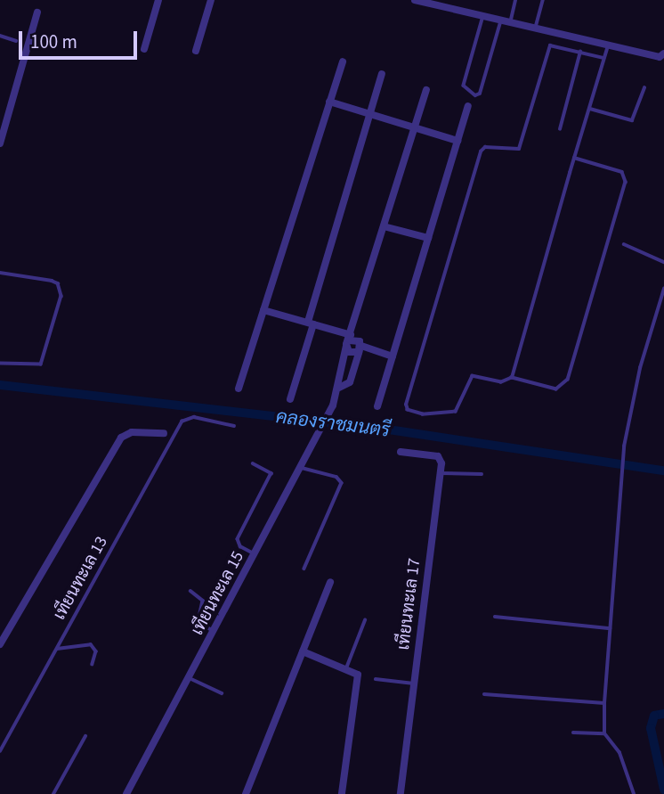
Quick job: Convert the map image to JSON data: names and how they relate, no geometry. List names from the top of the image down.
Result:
{
  "streets": {
    "street": ["เทียนทะเล 15", "เทียนทะเล 17"],
    "lane": ["เทียนทะเล 13"]
  },
  "water": ["คลองราชมนตรี"],
  "scale_bar": "100 m"
}
